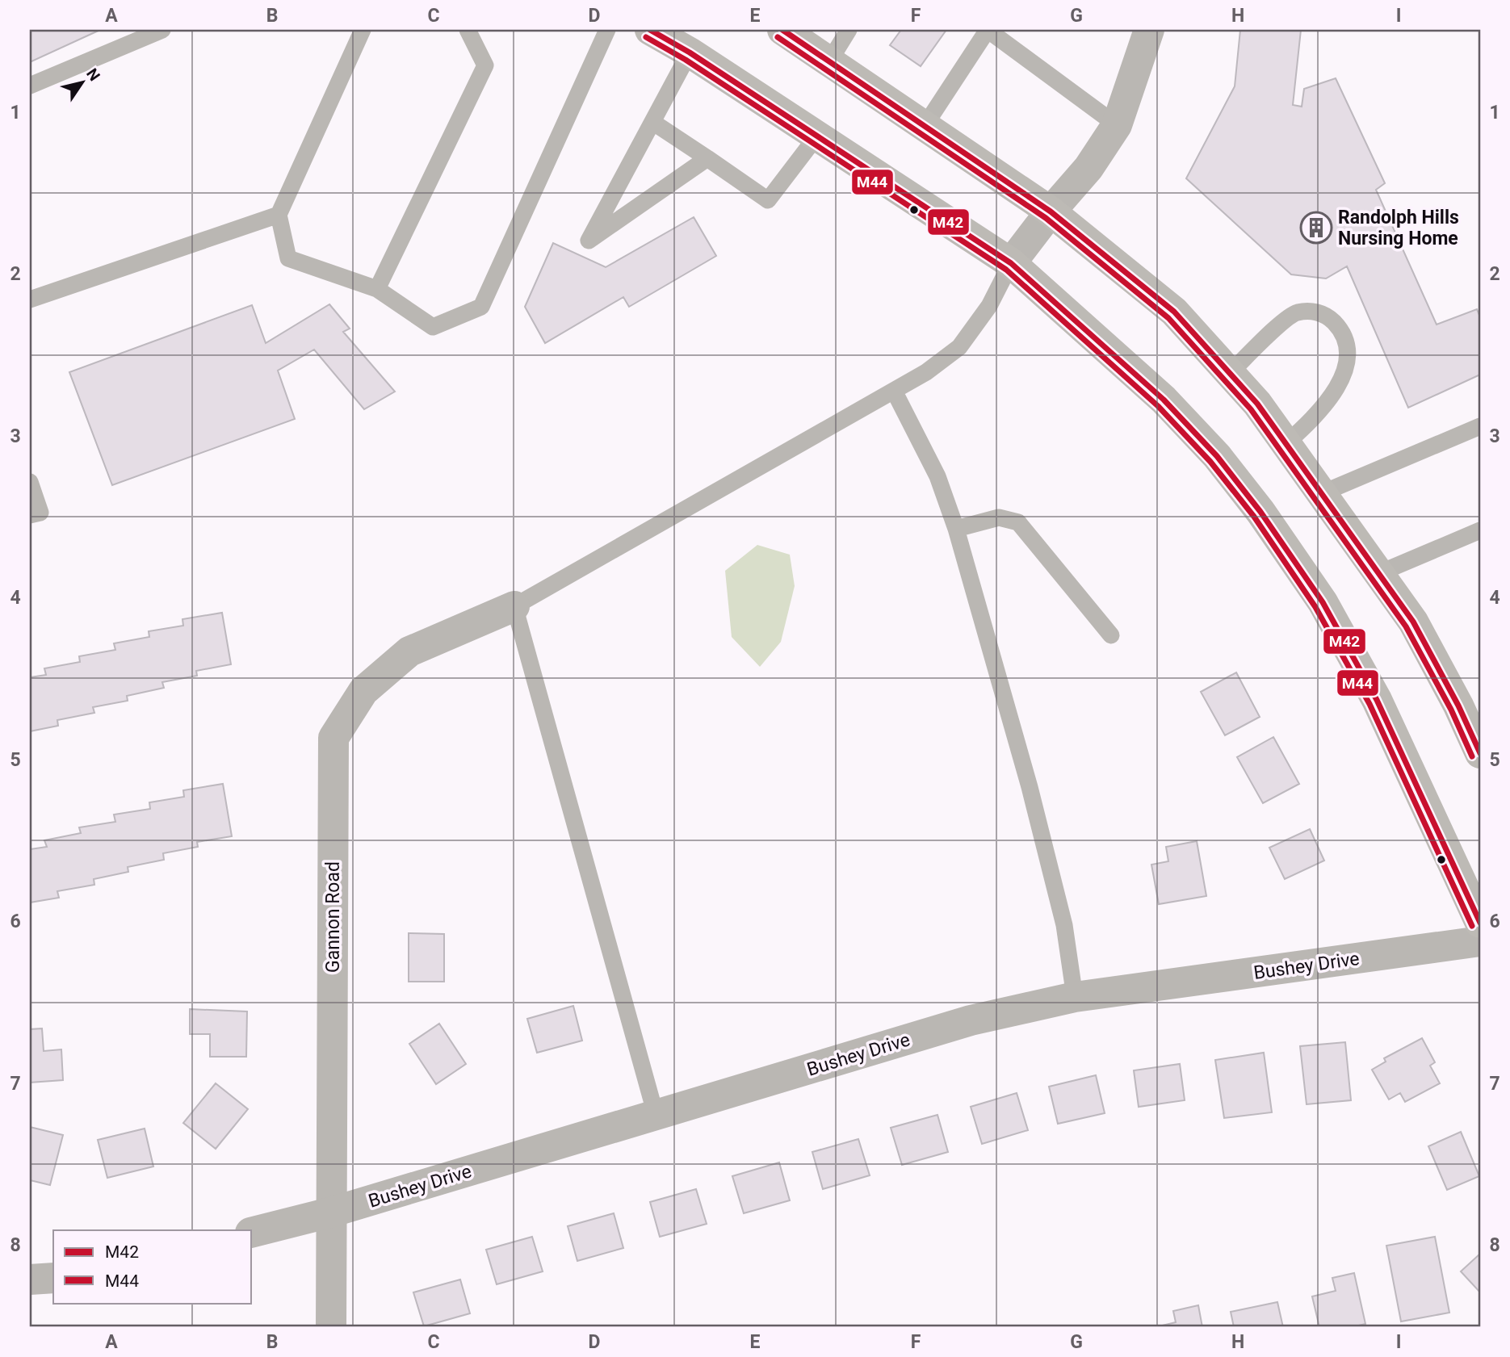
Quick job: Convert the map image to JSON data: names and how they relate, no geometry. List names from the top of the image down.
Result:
{
  "streets": {
    "street": ["Gannon Road", "Bushey Drive"]
  },
  "crossings": [
    ["Gannon Road", "Bushey Drive"]
  ],
  "places": {
    "building": ["Randolph Hills Nursing Home"]
  },
  "lines": ["transit line M42", "transit line M44"],
  "legend": ["M42", "M44"],
  "north": "top right",
  "grid": {
    "columns": [
      "A",
      "B",
      "C",
      "D",
      "E",
      "F",
      "G",
      "H",
      "I"
    ],
    "rows": [
      "1",
      "2",
      "3",
      "4",
      "5",
      "6",
      "7",
      "8"
    ]
  }
}
